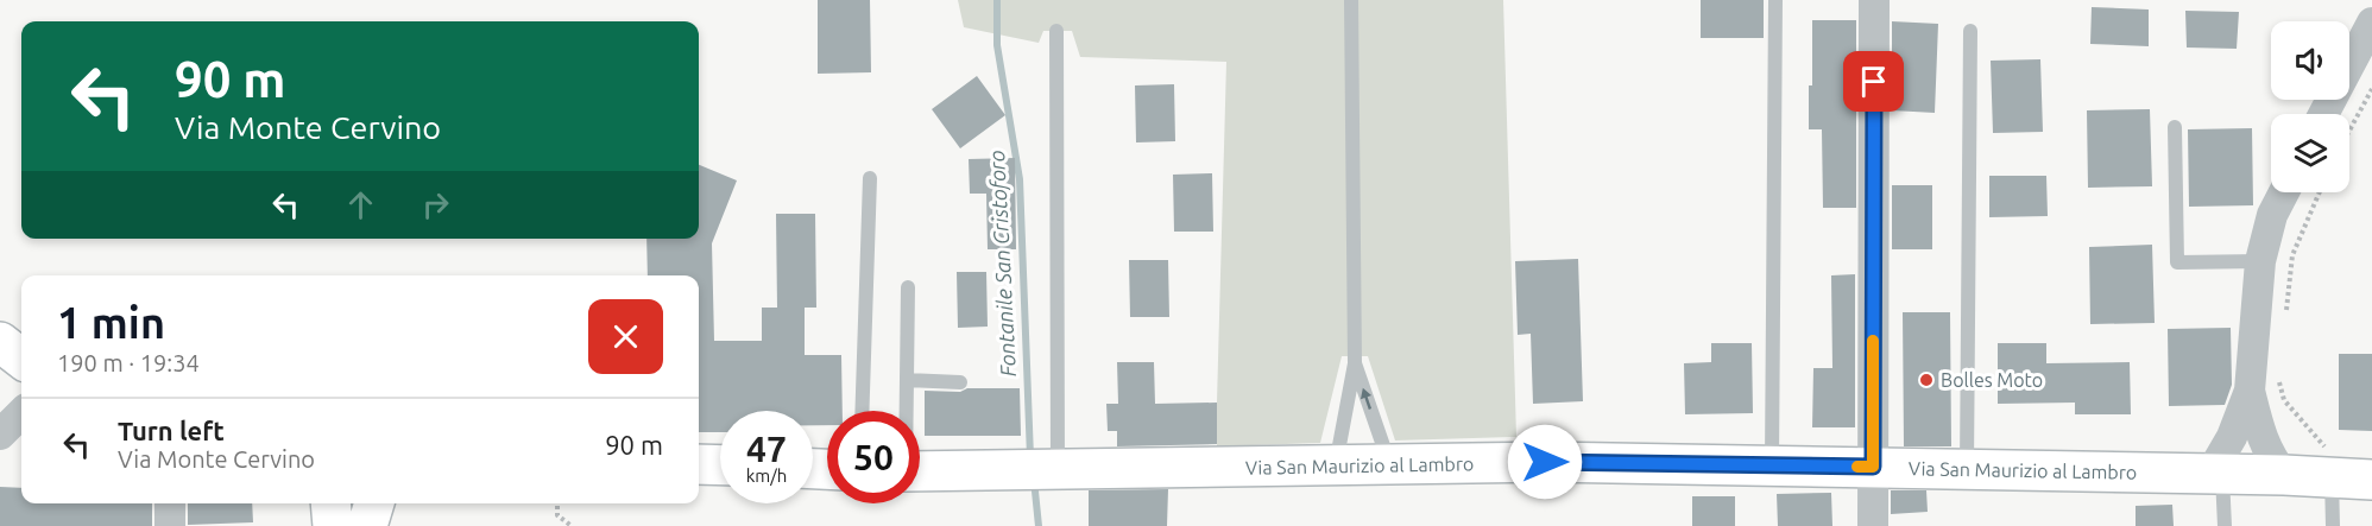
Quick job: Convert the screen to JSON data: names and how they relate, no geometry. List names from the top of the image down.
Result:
{
  "streets": {
    "main road": ["Via San Maurizio al Lambro"]
  },
  "water": ["Fontanile San Cristoforo"],
  "places": ["Bolles Moto"],
  "page": {
    "turn": ["90 m", "Via Monte Cervino"],
    "heading": ["1 min", "190 m · 19:34"],
    "list": [
      {
        "name": "Turn left",
        "note": "Via Monte Cervino",
        "value": "90 m"
      }
    ],
    "speed": "47 km/h",
    "limit": "50"
  }
}
